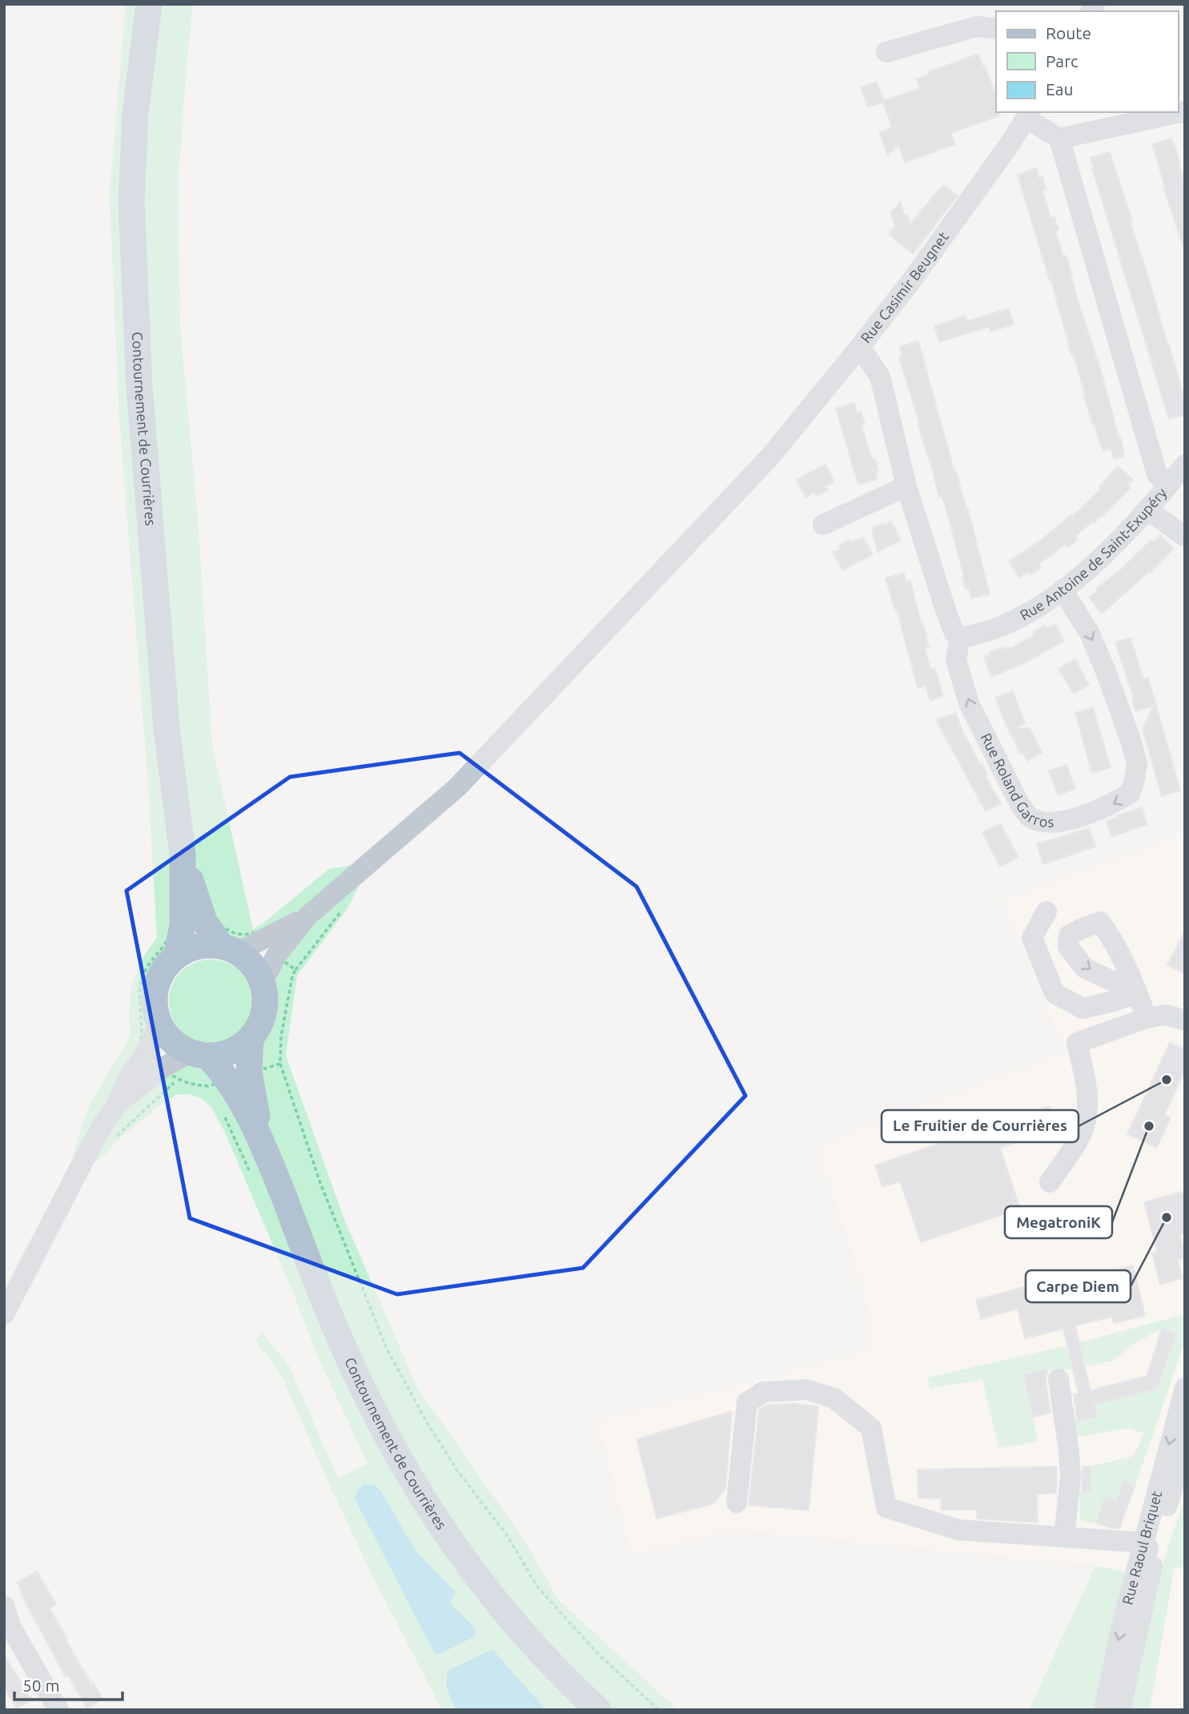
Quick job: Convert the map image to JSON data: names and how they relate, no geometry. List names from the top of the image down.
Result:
{
  "streets": {
    "main road": ["Contournement de Courrières"],
    "street": [
      "Rue Casimir Beugnet",
      "Rue Antoine de Saint-Exupéry",
      "Rue Roland Garros",
      "Rue Raoul Briquet"
    ]
  },
  "crossings": [
    ["Rue Casimir Beugnet", "Contournement de Courrières"],
    ["Rue Antoine de Saint-Exupéry", "Rue Roland Garros"]
  ],
  "places": ["Le Fruitier de Courrières", "MegatroniK", "Carpe Diem"],
  "legend": ["Route", "Parc", "Eau"],
  "scale_bar": "50 m"
}
